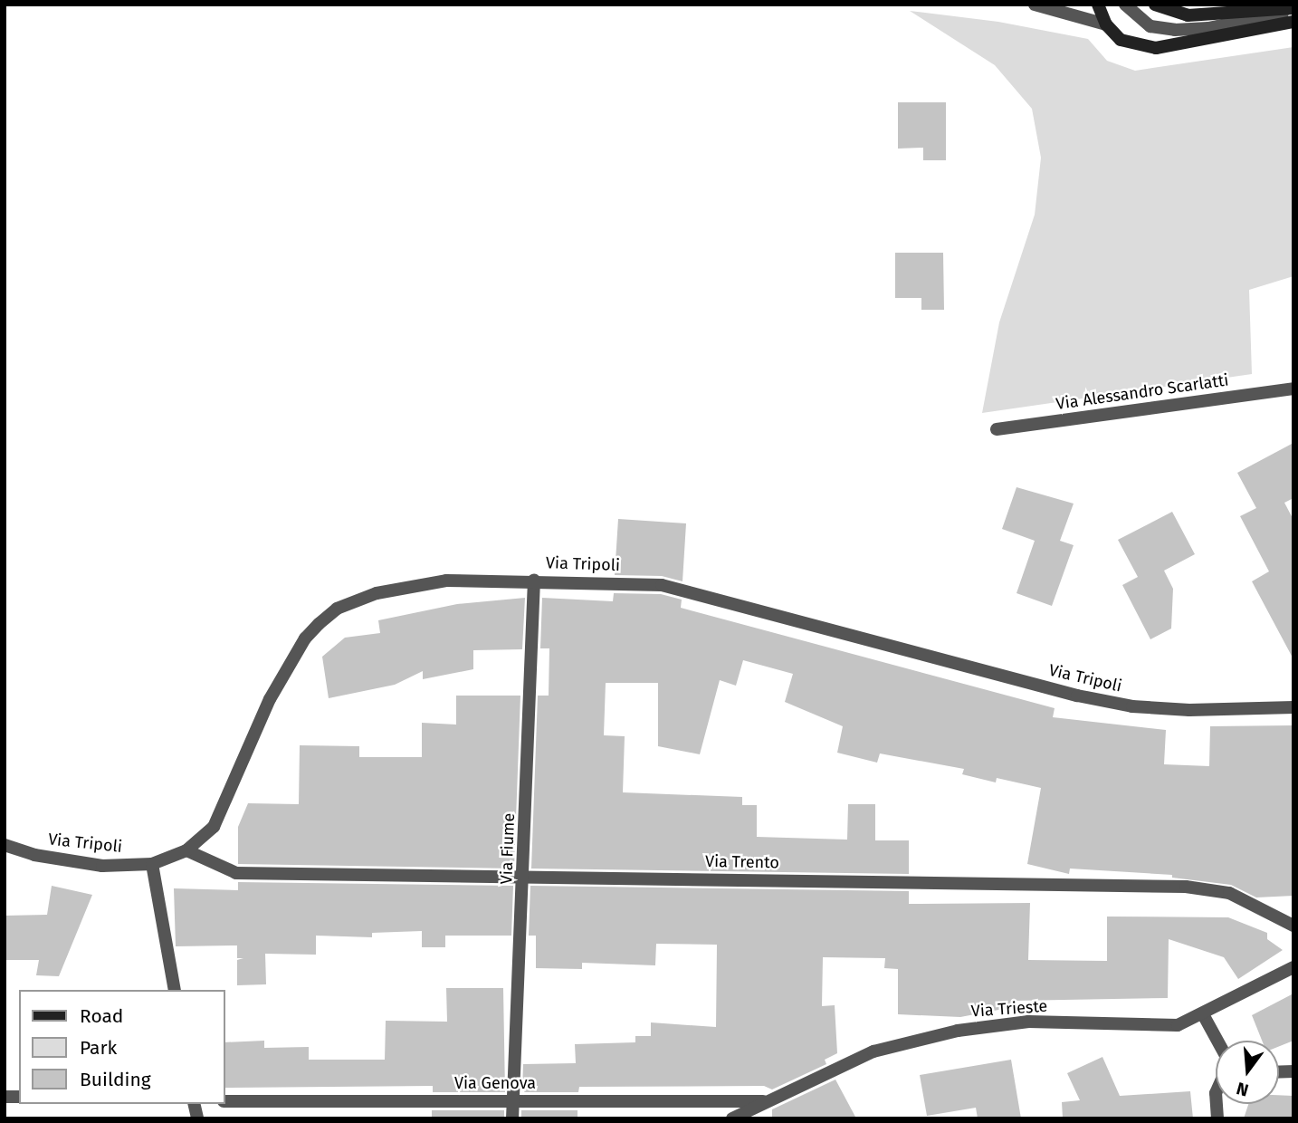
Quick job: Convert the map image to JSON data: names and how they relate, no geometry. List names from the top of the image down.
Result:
{
  "streets": {
    "street": [
      "Via Alessandro Scarlatti",
      "Via Tripoli",
      "Via Fiume",
      "Via Trento",
      "Via Trieste",
      "Via Genova"
    ]
  },
  "crossings": [
    ["Via Tripoli", "Via Fiume"],
    ["Via Tripoli", "Via Trento"],
    ["Via Fiume", "Via Trento"],
    ["Via Fiume", "Via Genova"],
    ["Via Trieste", "Via Genova"]
  ],
  "legend": ["Road", "Park", "Building"],
  "north": "bottom"
}
